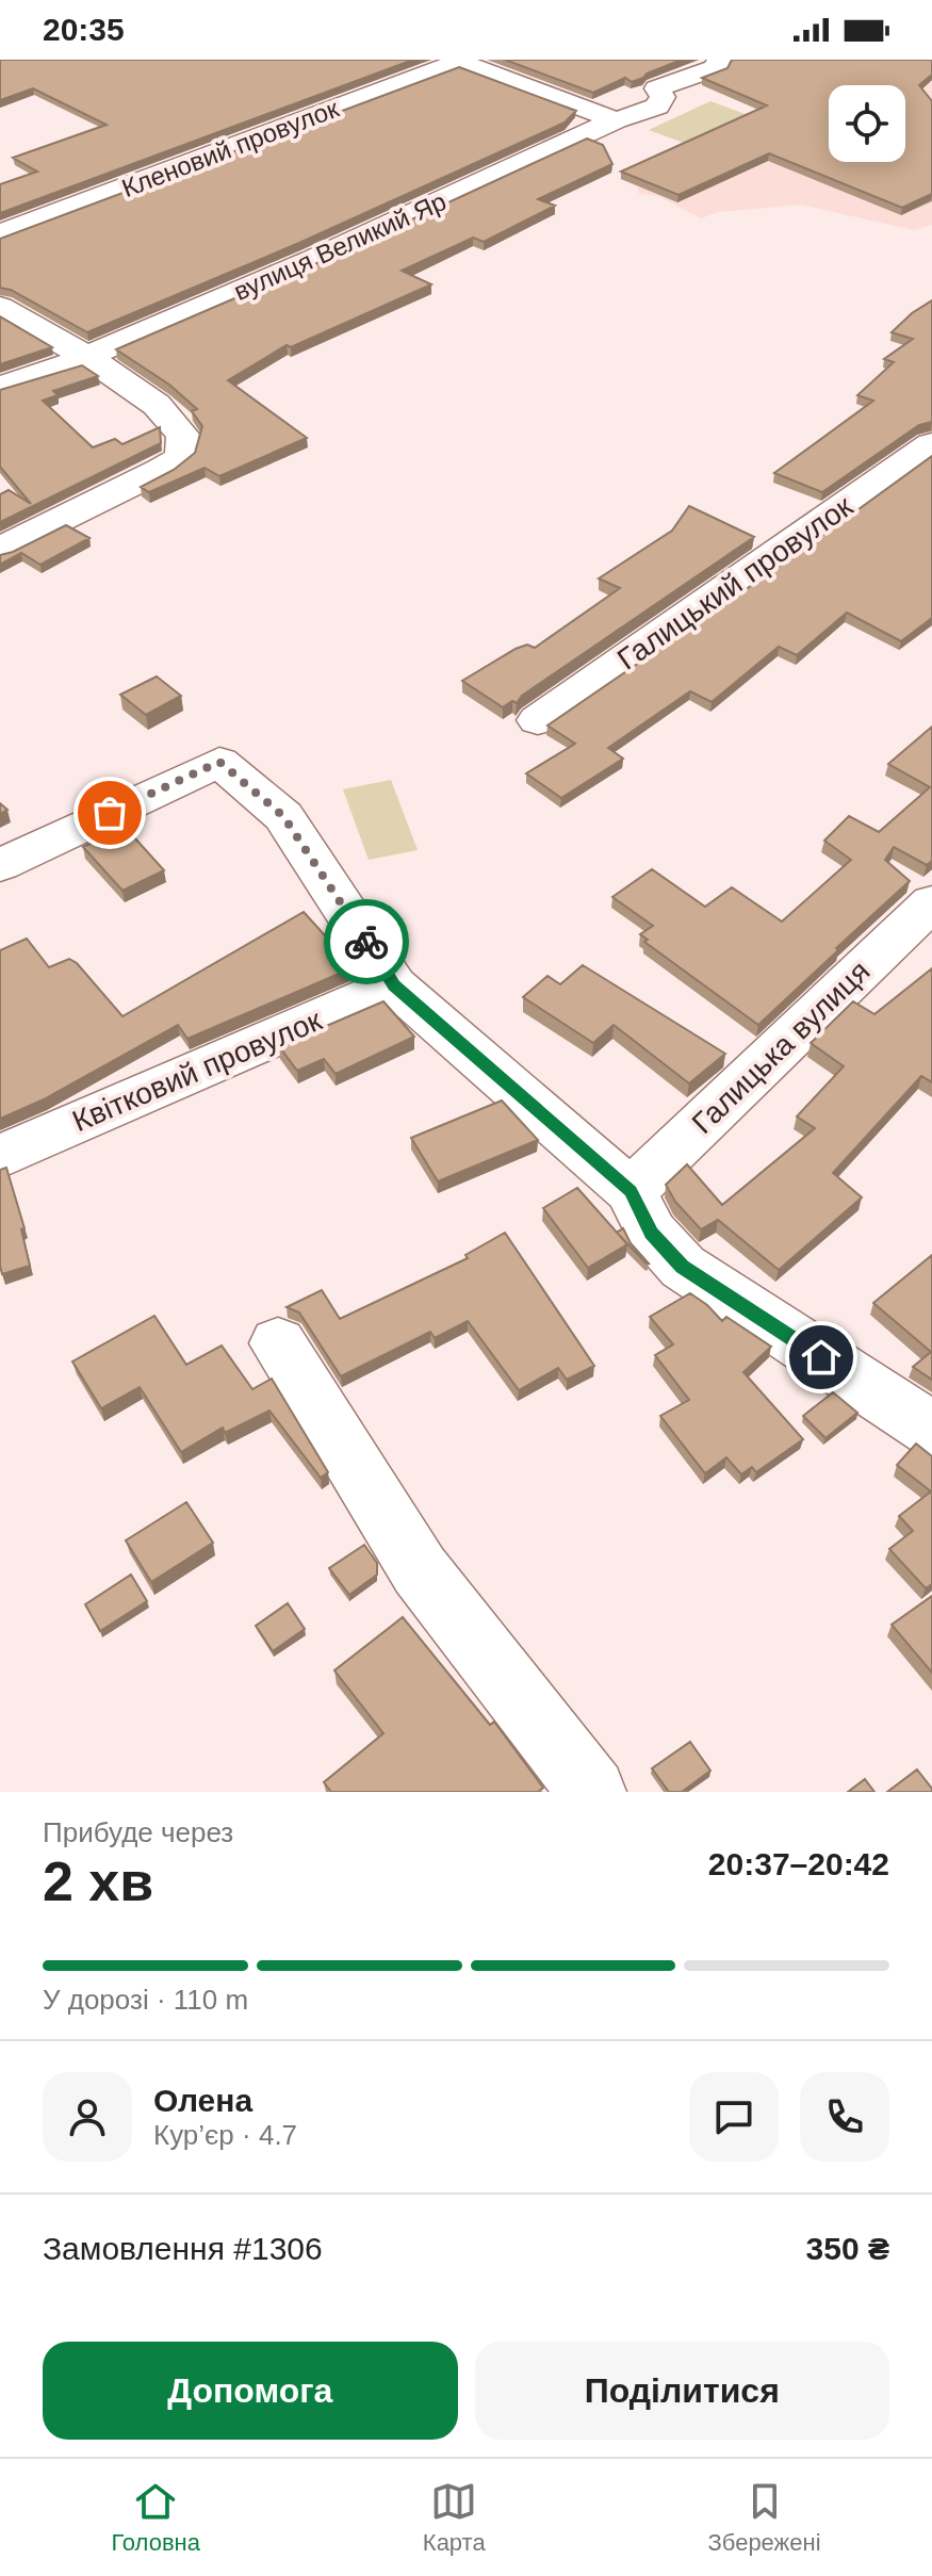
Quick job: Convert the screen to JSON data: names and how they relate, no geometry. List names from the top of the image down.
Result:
{
  "streets": {
    "street": [
      "Кленовий провулок",
      "вулиця Великий Яр",
      "Галицький провулок",
      "Галицька вулиця",
      "Квітковий провулок"
    ]
  },
  "page": {
    "status": "20:35",
    "heading": ["2 хв", "Прибуде через", "20:37–20:42"],
    "panel": [
      "Олена",
      "Кур’єр · 4.7",
      "Замовлення #1306",
      "350 ₴"
    ],
    "bar": "У дорозі · 110 m",
    "buttons": ["Допомога", "Поділитися"],
    "tabs": ["Головна", "Карта", "Збережені"]
  }
}
